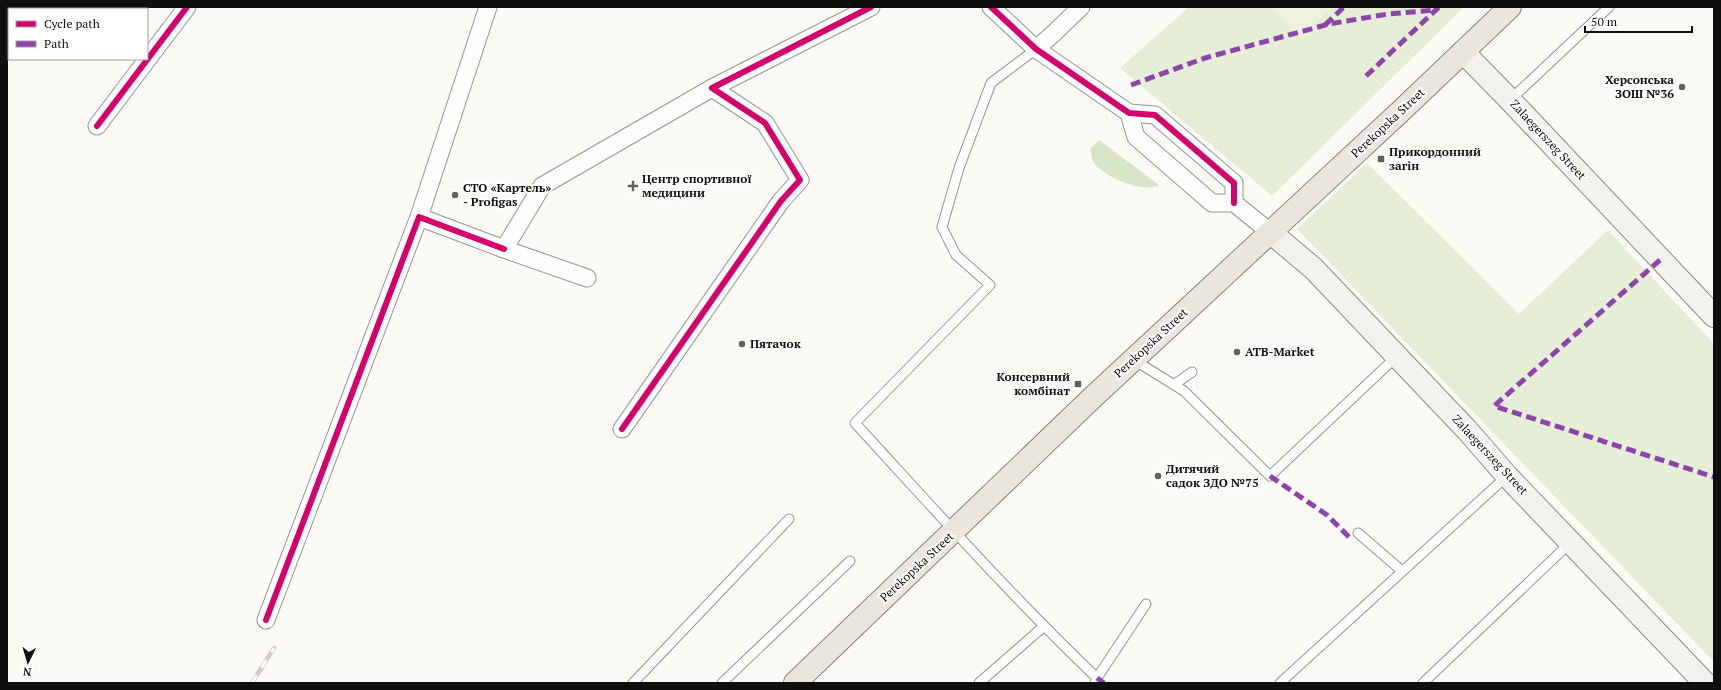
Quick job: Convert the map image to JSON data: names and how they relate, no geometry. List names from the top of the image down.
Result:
{
  "streets": {
    "main road": ["Perekopska Street", "Zalaegerszeg Street"]
  },
  "crossings": [
    ["Perekopska Street", "Zalaegerszeg Street"]
  ],
  "places": {
    "other": [
      "Херсонська ЗОШ №36",
      "СТО «Картель» - Profigas",
      "Пятачок",
      "ATB-Market",
      "Дитячий садок ЗДО №75"
    ],
    "transit": ["Прикордонний загін", "Консервний комбінат"],
    "health": ["Центр спортивної медицини"]
  },
  "legend": ["Cycle path", "Path"],
  "scale_bar": "50 m",
  "north": "bottom"
}
